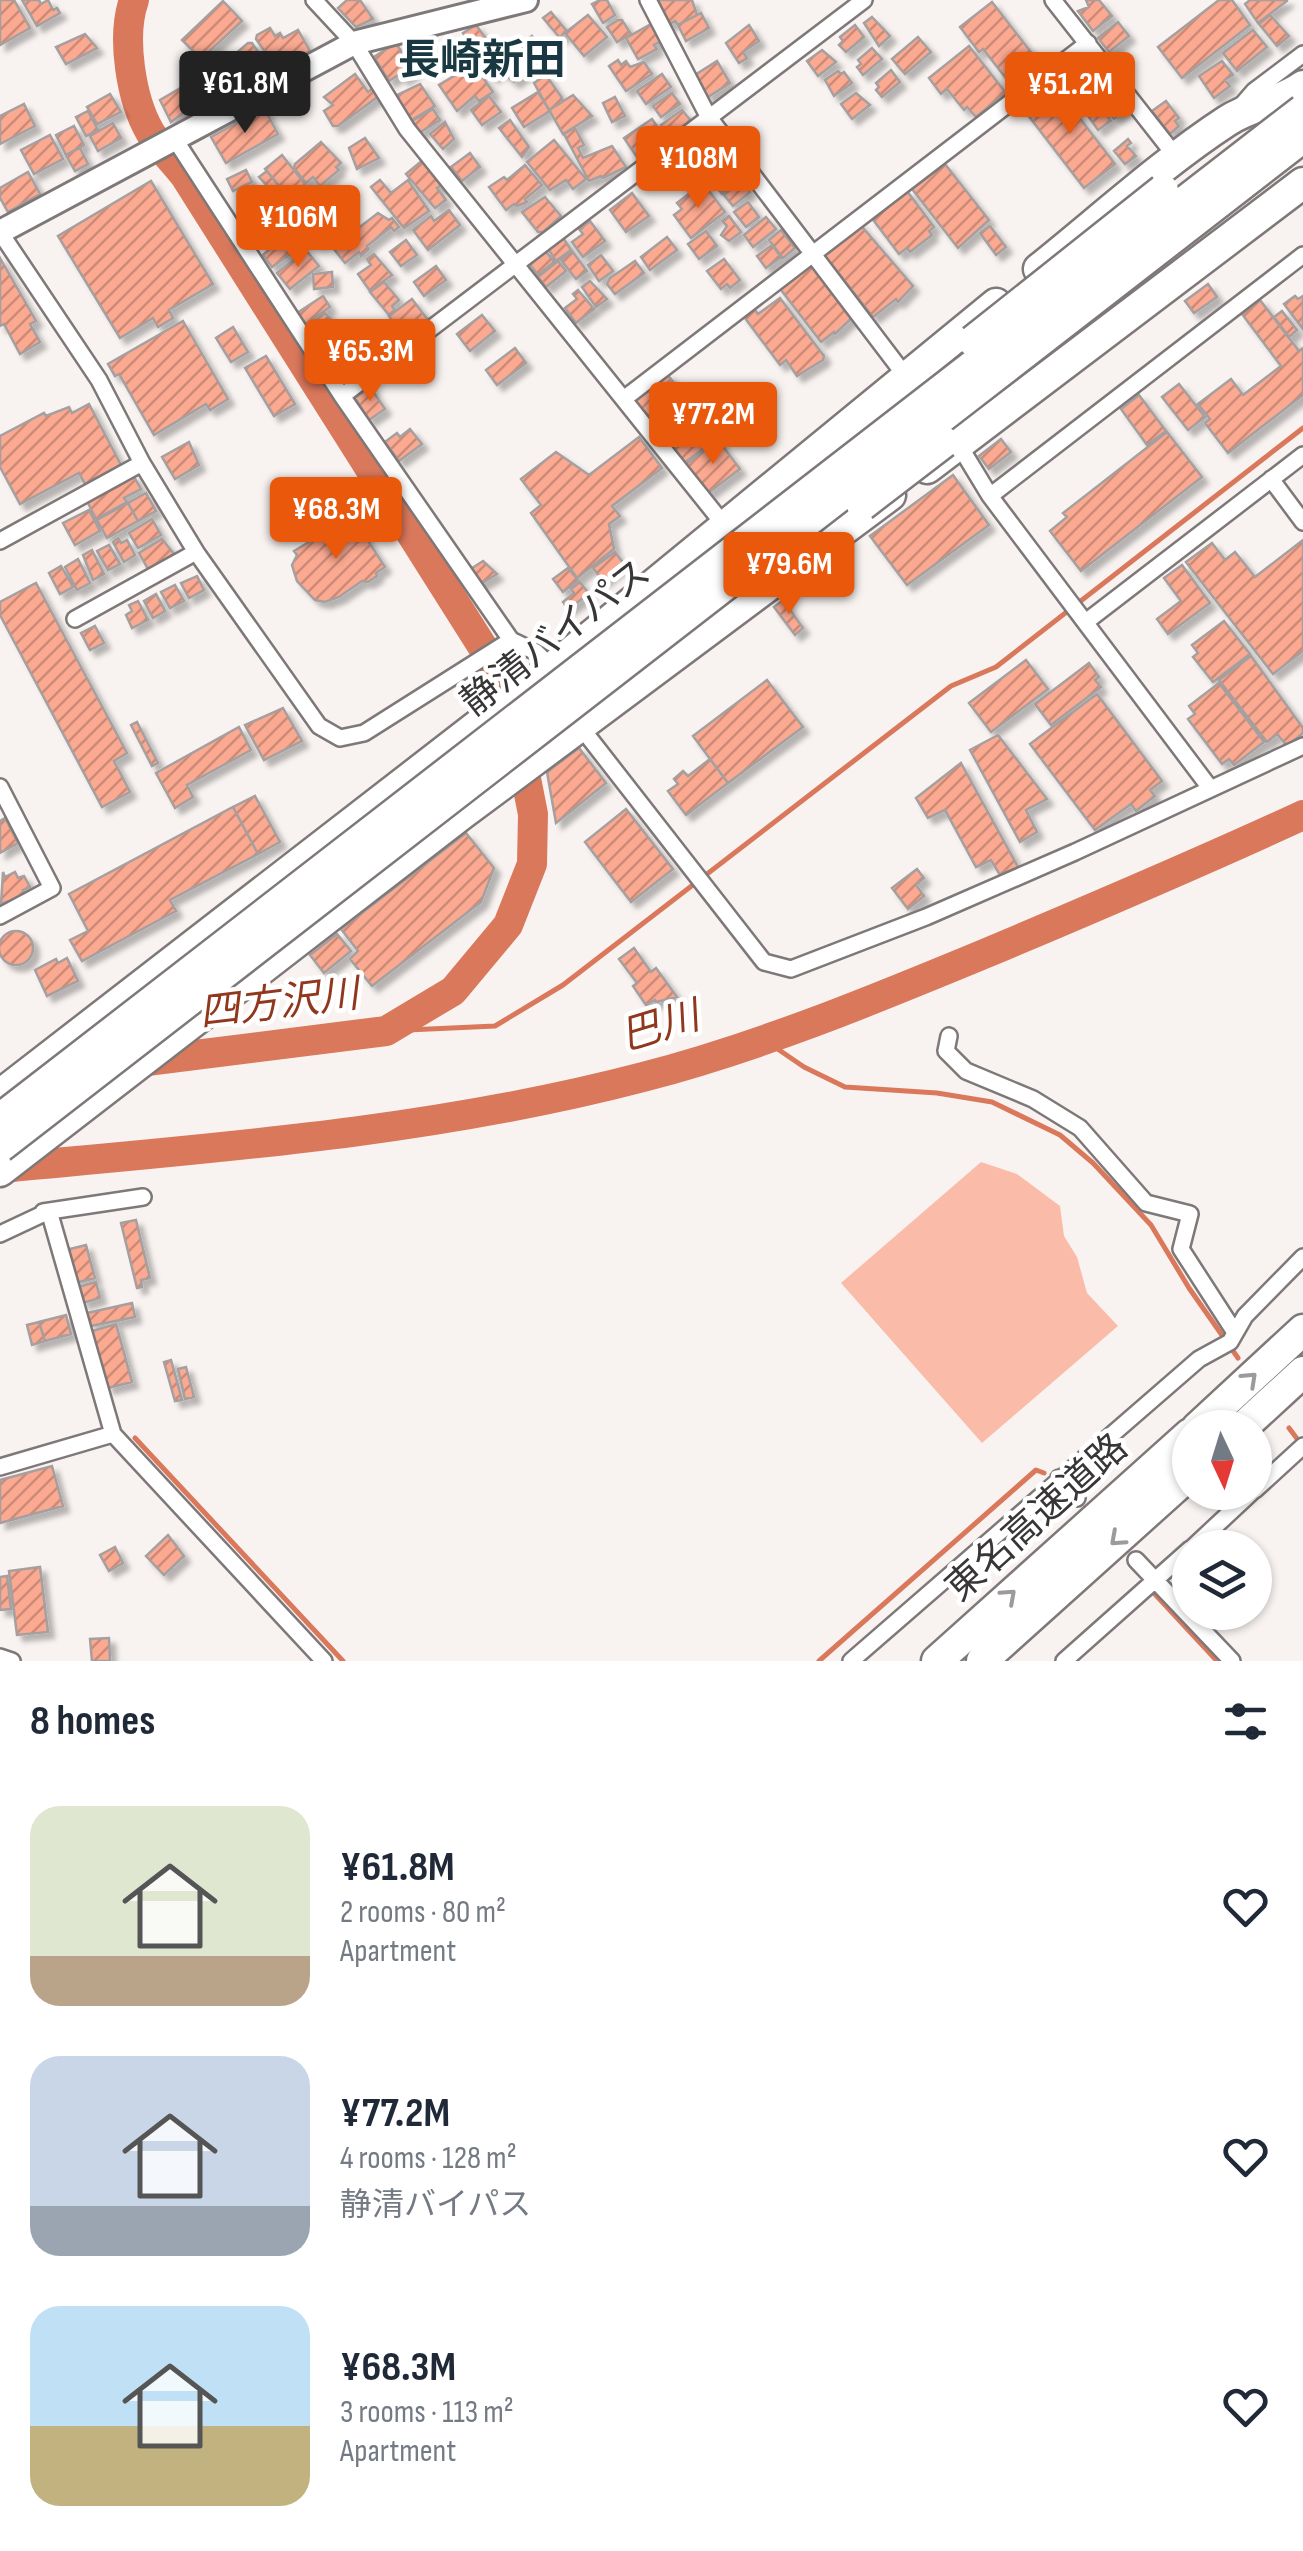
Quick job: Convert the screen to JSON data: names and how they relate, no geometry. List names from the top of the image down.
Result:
{
  "streets": {
    "highway": ["静清バイパス", "東名高速道路"]
  },
  "districts": ["長崎新田"],
  "water": ["四方沢川", "巴川"],
  "north": "bottom",
  "page": {
    "price": [
      "¥61.8M",
      "¥51.2M",
      "¥108M",
      "¥106M",
      "¥65.3M",
      "¥77.2M",
      "¥68.3M",
      "¥79.6M"
    ],
    "heading": "8 homes",
    "list": [
      {
        "name": "¥61.8M",
        "note": "2 rooms · 80 m² · Apartment"
      },
      {
        "name": "¥77.2M",
        "note": "4 rooms · 128 m² · 静清バイパス"
      },
      {
        "name": "¥68.3M",
        "note": "3 rooms · 113 m² · Apartment"
      }
    ]
  }
}
